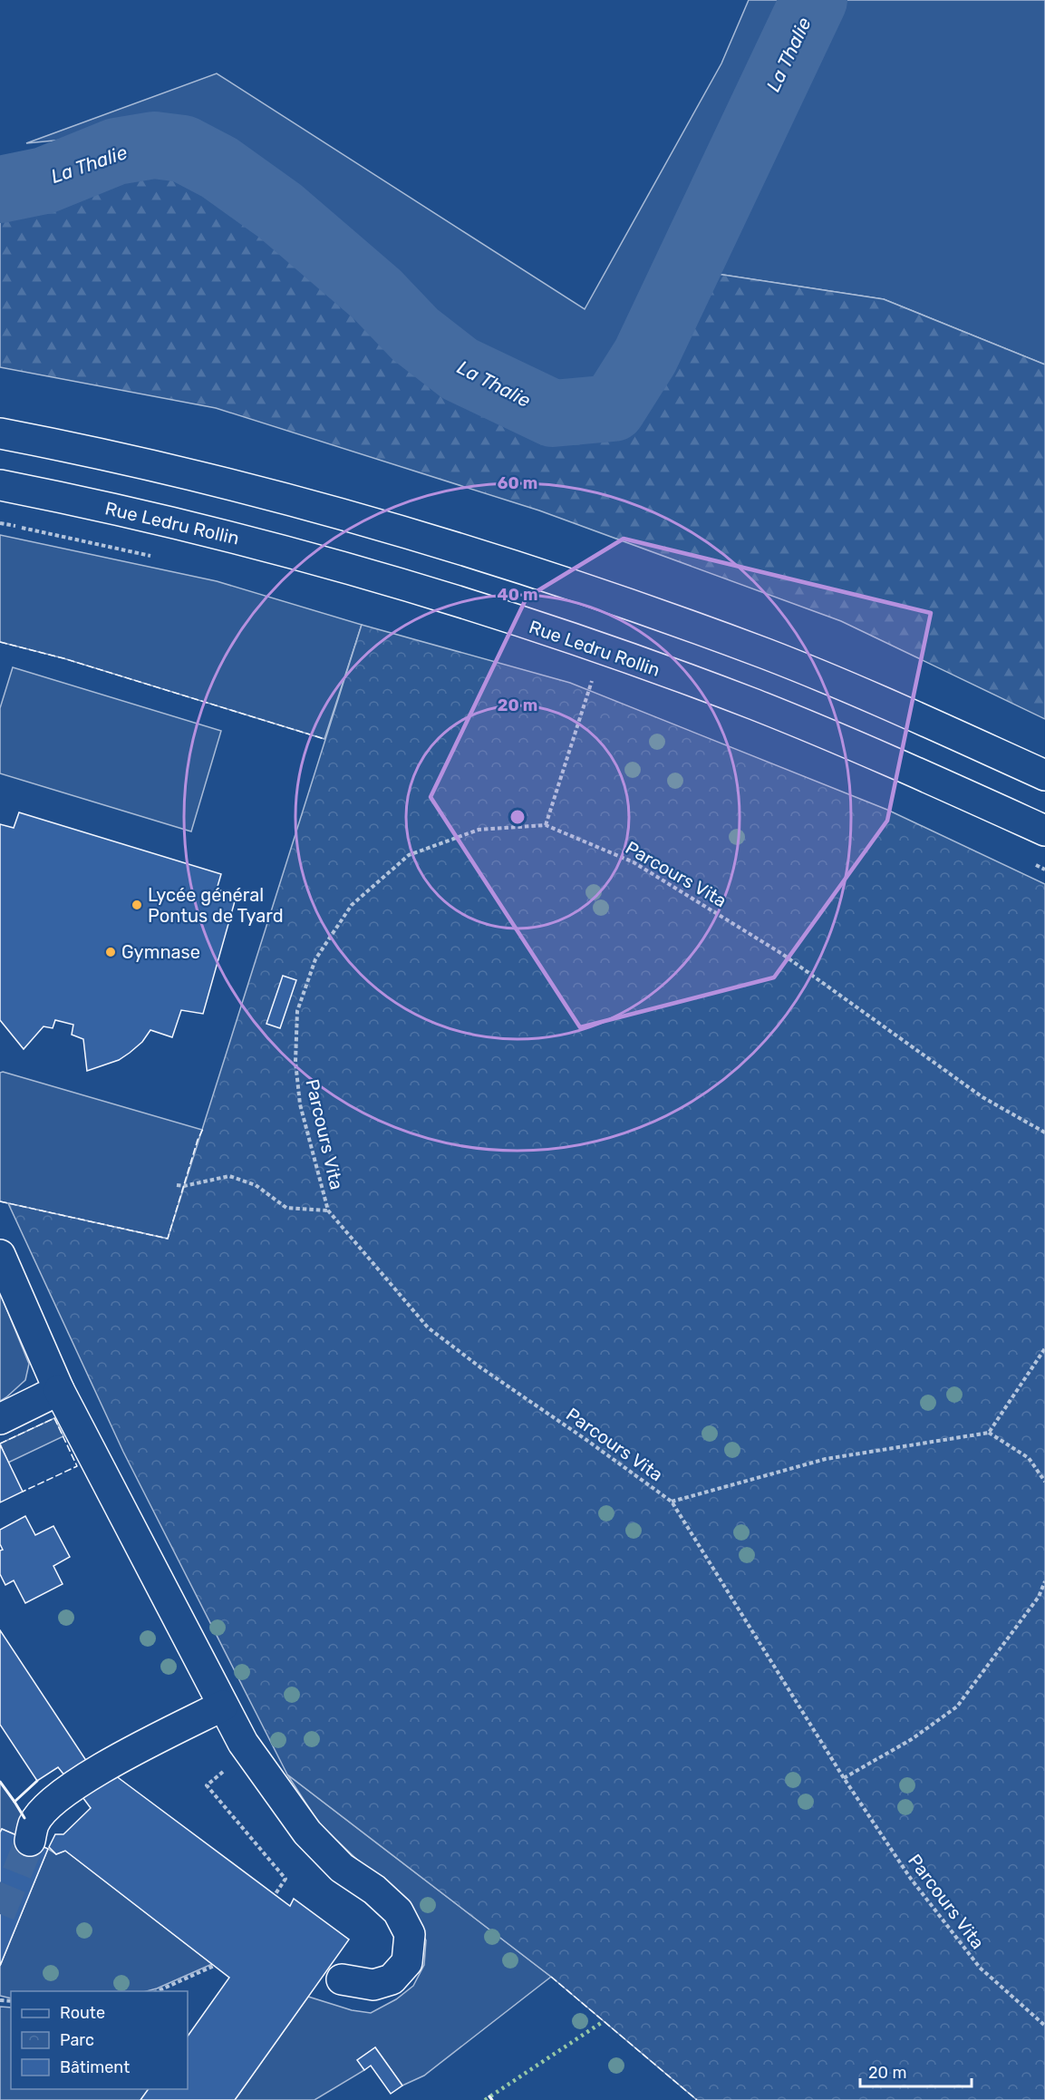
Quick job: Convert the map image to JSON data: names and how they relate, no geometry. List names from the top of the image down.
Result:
{
  "streets": {
    "main road": ["Rue Ledru Rollin"],
    "path": ["Parcours Vita"]
  },
  "water": ["La Thalie"],
  "places": ["Lycée général Pontus de Tyard", "Gymnase"],
  "legend": ["Route", "Parc", "Bâtiment"],
  "scale_bar": "20 m",
  "rings": ["60 m", "40 m", "20 m"]
}
